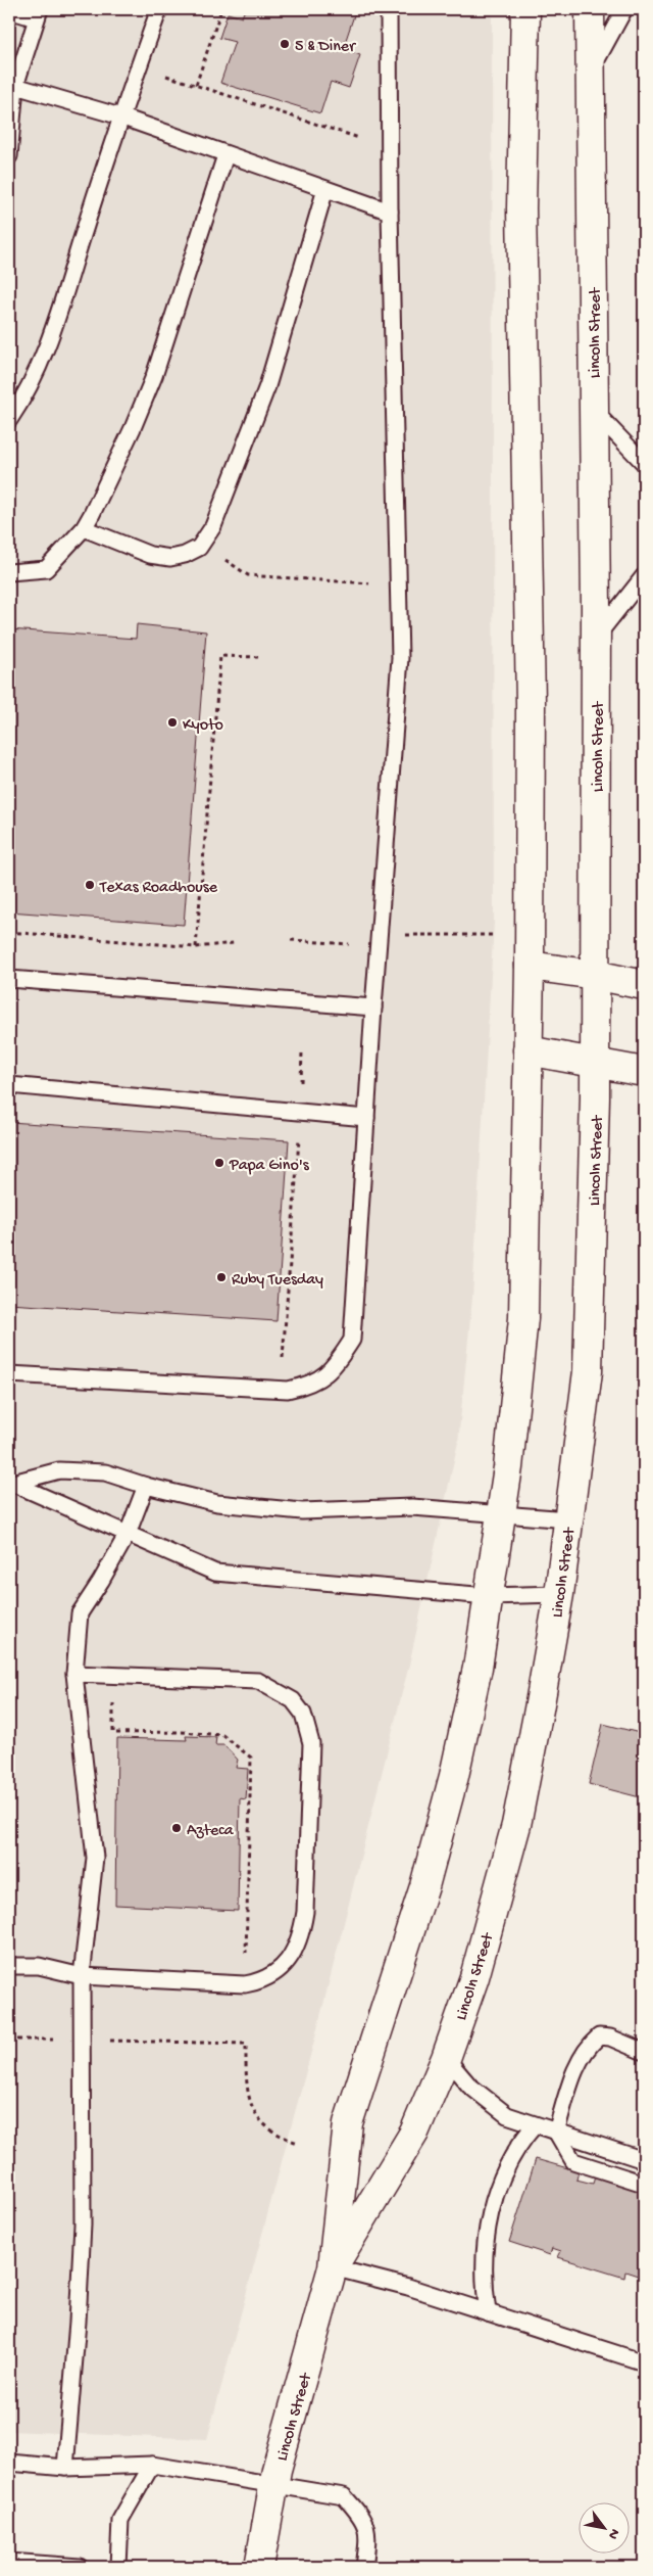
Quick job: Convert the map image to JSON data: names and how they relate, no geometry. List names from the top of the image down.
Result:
{
  "streets": {
    "main road": ["Lincoln Street"]
  },
  "places": [
    "5 & Diner",
    "Kyoto",
    "Texas Roadhouse",
    "Papa Gino's",
    "Ruby Tuesday",
    "Azteca"
  ],
  "north": "bottom right"
}
